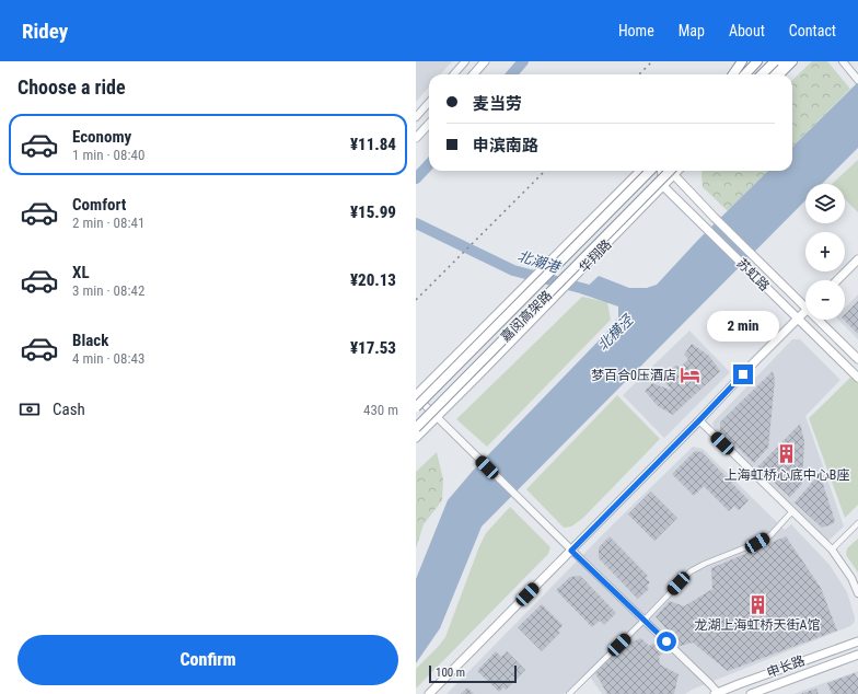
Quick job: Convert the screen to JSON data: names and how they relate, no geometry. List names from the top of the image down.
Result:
{
  "streets": {
    "highway": ["嘉闵高架路"],
    "main road": ["华翔路", "苏虹路", "申长路"]
  },
  "crossings": [
    ["华翔路", "苏虹路"],
    ["华翔路", "嘉闵高架路"],
    ["苏虹路", "嘉闵高架路"]
  ],
  "water": ["北潮港", "北横泾"],
  "places": {
    "hotel": ["梦百合0压酒店"],
    "building": ["上海虹桥心底中心B座", "龙湖上海虹桥天街A馆"]
  },
  "scale_bar": "100 m",
  "page": {
    "header": "Ridey",
    "nav": [
      "Home",
      "Map",
      "About",
      "Contact"
    ],
    "heading": "Choose a ride",
    "banner": ["麦当劳", "申滨南路"],
    "list": [
      {
        "name": "Economy",
        "note": "1 min · 08:40",
        "value": "¥11.84"
      },
      {
        "name": "Comfort",
        "note": "2 min · 08:41",
        "value": "¥15.99"
      },
      {
        "name": "XL",
        "note": "3 min · 08:42",
        "value": "¥20.13"
      },
      {
        "name": "Black",
        "note": "4 min · 08:43",
        "value": "¥17.53"
      }
    ],
    "map_buttons": ["+", "−"],
    "bubble": "2 min",
    "pay": ["Cash", "430 m"],
    "buttons": "Confirm",
    "scale": "100 m"
  }
}
